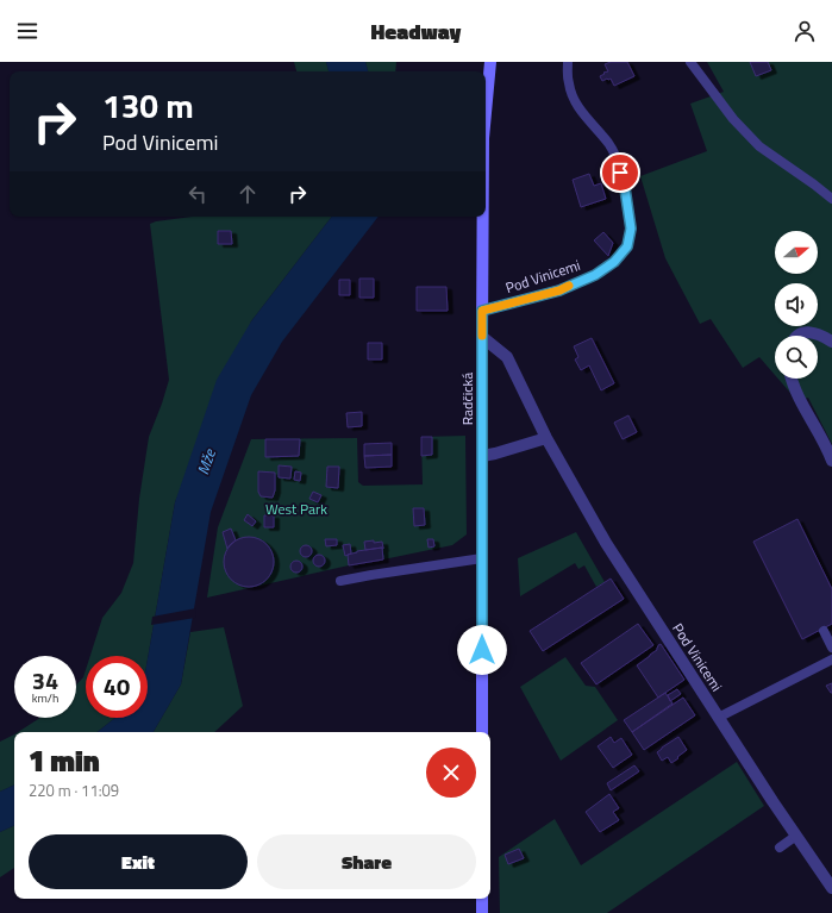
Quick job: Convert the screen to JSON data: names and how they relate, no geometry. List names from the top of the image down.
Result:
{
  "streets": {
    "street": ["Pod Vinicemi", "Radčická"]
  },
  "crossings": [
    ["Pod Vinicemi", "Radčická"]
  ],
  "water": ["Mže"],
  "parks": ["West Park"],
  "north": "right",
  "page": {
    "header": "Headway",
    "turn": ["130 m", "Pod Vinicemi"],
    "speed": "34 km/h",
    "limit": "40",
    "heading": ["1 min", "220 m · 11:09"],
    "buttons": ["Exit", "Share"]
  }
}
